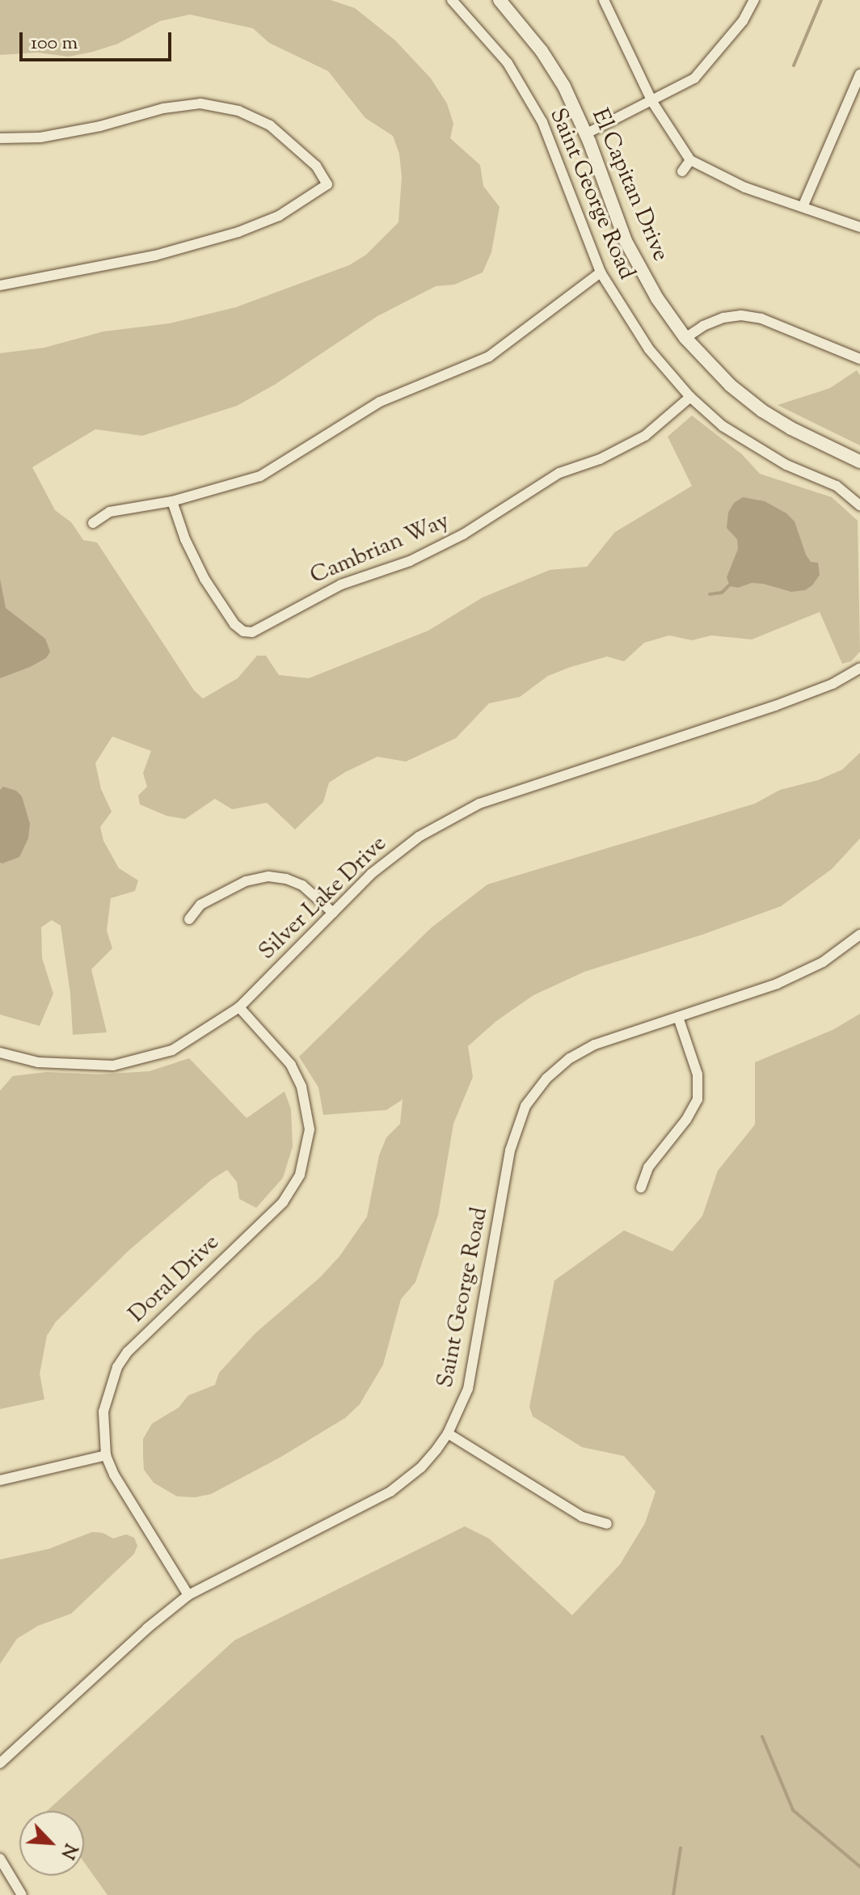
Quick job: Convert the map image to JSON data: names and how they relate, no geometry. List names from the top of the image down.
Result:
{
  "streets": {
    "street": [
      "El Capitan Drive",
      "Saint George Road",
      "Cambrian Way",
      "Silver Lake Drive",
      "Doral Drive"
    ]
  },
  "crossings": [
    ["Saint George Road", "Cambrian Way"],
    ["Saint George Road", "Doral Drive"],
    ["Silver Lake Drive", "Doral Drive"]
  ],
  "scale_bar": "100 m",
  "north": "bottom right"
}
